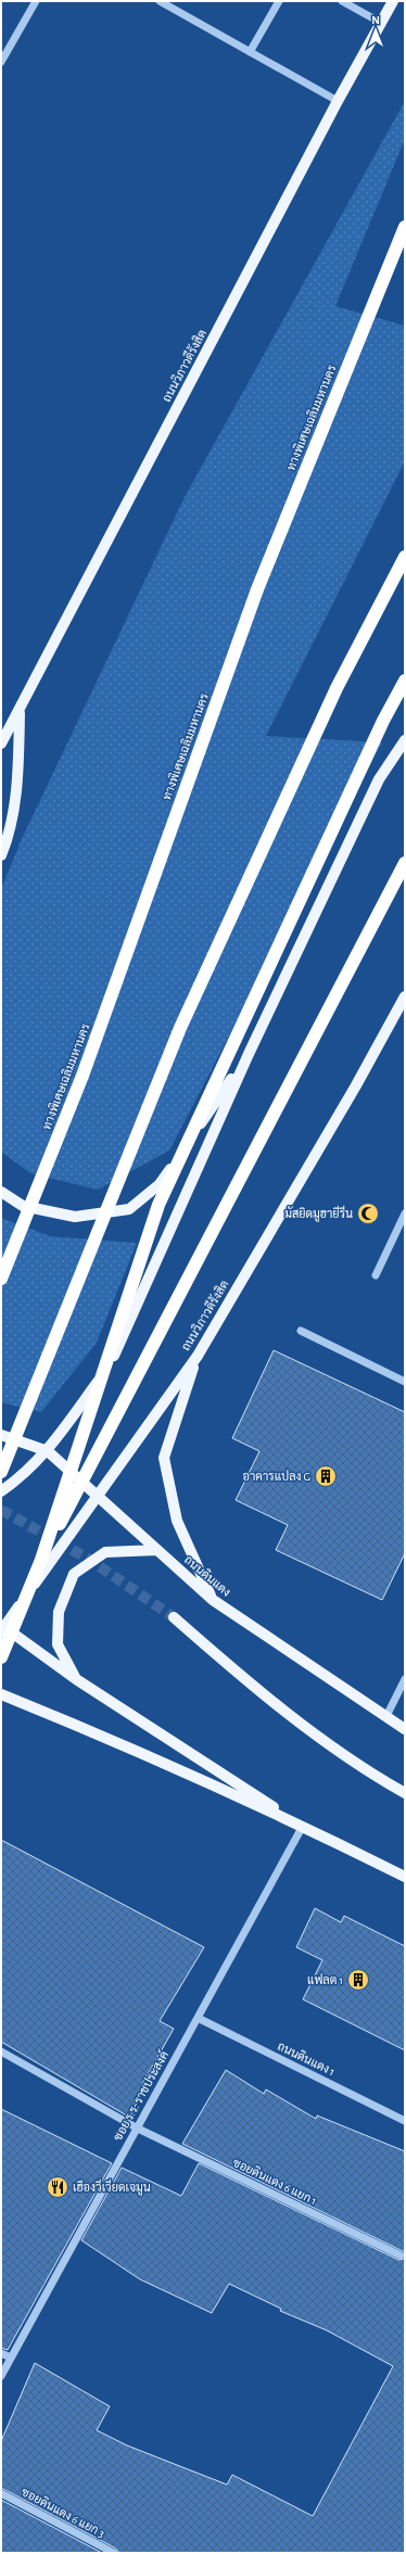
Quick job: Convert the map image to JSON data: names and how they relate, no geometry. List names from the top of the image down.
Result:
{
  "streets": {
    "highway": ["ทางพิเศษเฉลิมมหานคร"],
    "main road": ["ถนนวิภาวดีรังสิต", "ถนนดินแดง"],
    "street": [
      "ถนนดินแดง 1",
      "ซอย ร.ร. ราชประสงค์",
      "ซอยดินแดง 6 แยก 1",
      "ซอยดินแดง 6 แยก 3"
    ]
  },
  "crossings": [
    ["ถนนวิภาวดีรังสิต", "ถนนดินแดง"],
    ["ถนนดินแดง 1", "ซอย ร.ร. ราชประสงค์"],
    ["ซอย ร.ร. ราชประสงค์", "ซอยดินแดง 6 แยก 1"]
  ],
  "places": {
    "mosque": ["มัสยิดมูฮายีรีน"],
    "building": ["อาคารแปลง G", "แฟลต 1"],
    "restaurant": ["เฮืองวีเวียดเจมูน"]
  },
  "north": "top"
}
